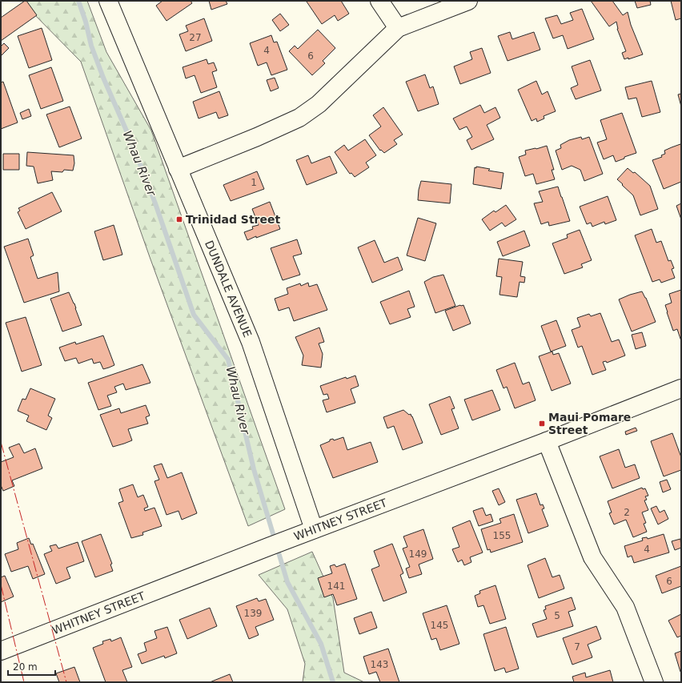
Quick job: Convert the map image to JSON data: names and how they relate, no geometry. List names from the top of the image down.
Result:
{
  "streets": {
    "street": ["DUNDALE AVENUE", "WHITNEY STREET"]
  },
  "crossings": [
    ["DUNDALE AVENUE", "WHITNEY STREET"]
  ],
  "water": ["Whau River"],
  "places": {
    "transit": ["Trinidad Street", "Maui Pomare Street"]
  },
  "house_numbers": [
    "27",
    "4",
    "6",
    "1",
    "2",
    "155",
    "4",
    "149",
    "6",
    "141",
    "139",
    "5",
    "145",
    "7",
    "143"
  ],
  "scale_bar": "20 m"
}
